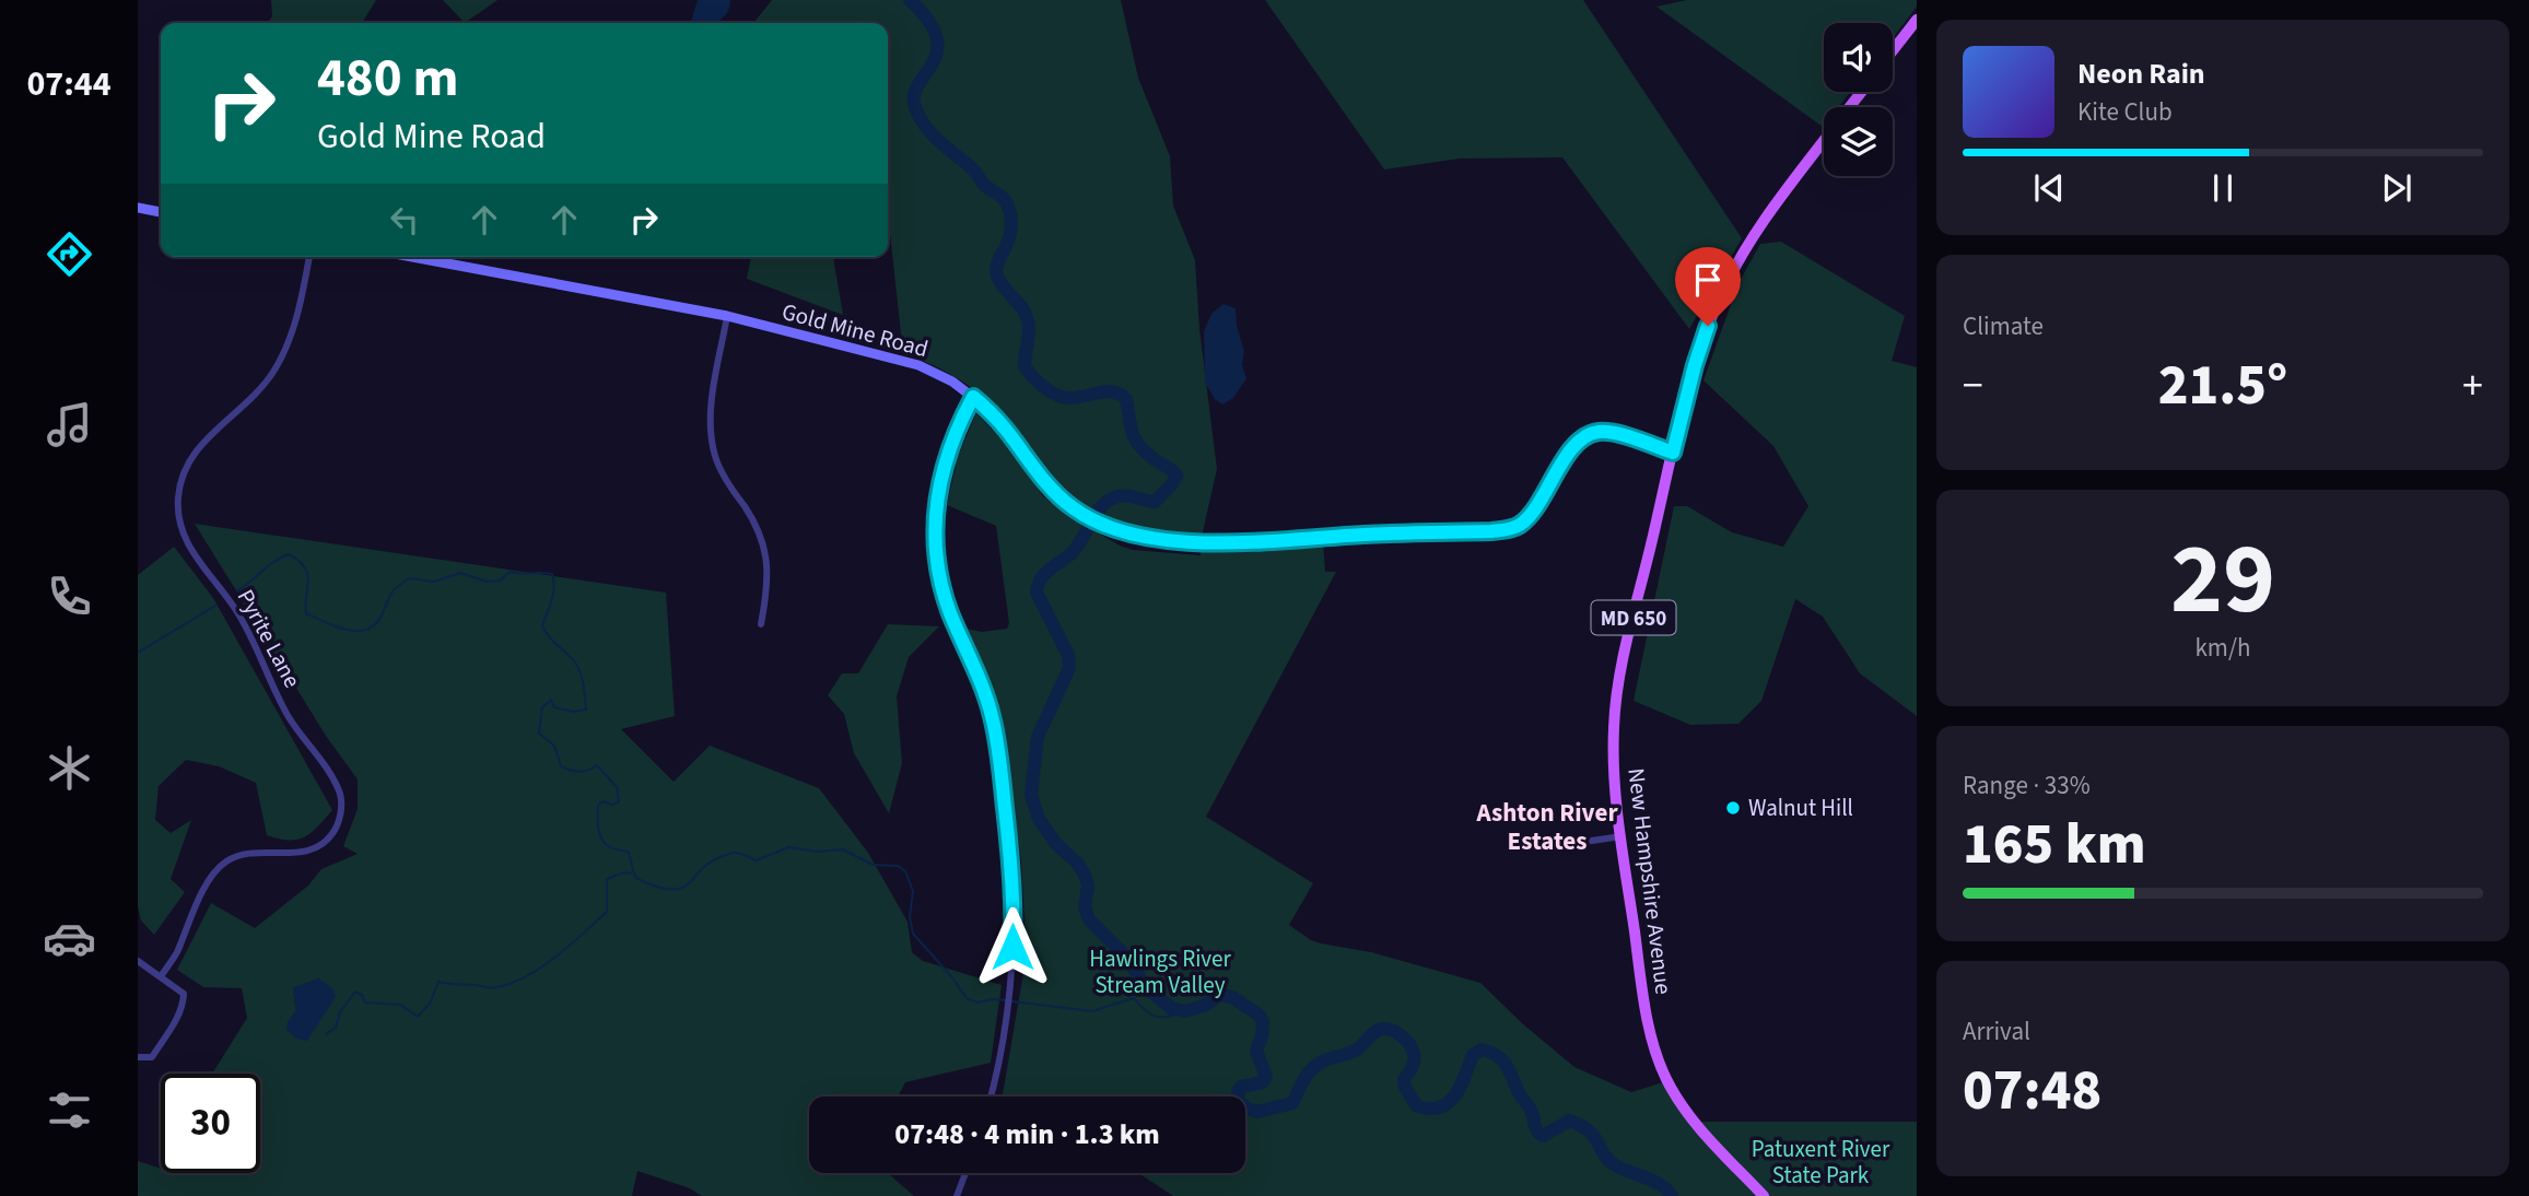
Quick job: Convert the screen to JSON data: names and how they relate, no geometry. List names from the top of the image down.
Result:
{
  "streets": {
    "main road": ["MD 650", "New Hampshire Avenue"],
    "street": ["Gold Mine Road", "Pyrite Lane"]
  },
  "crossings": [
    ["Gold Mine Road", "New Hampshire Avenue"]
  ],
  "districts": ["Ashton River Estates"],
  "parks": ["Hawlings River Stream Valley", "Patuxent River State Park"],
  "places": ["Walnut Hill"],
  "page": {
    "tabs": "07:44",
    "turn": ["480 m", "Gold Mine Road"],
    "song": ["Neon Rain", "Kite Club"],
    "tile": [
      "Climate",
      ["29", "km/h"],
      ["Range · 33%", "165 km"],
      ["Arrival", "07:48"]
    ],
    "heat": ["−", "21.5°", "+"],
    "limit": "30",
    "trip": "07:48 · 4 min · 1.3 km"
  }
}
